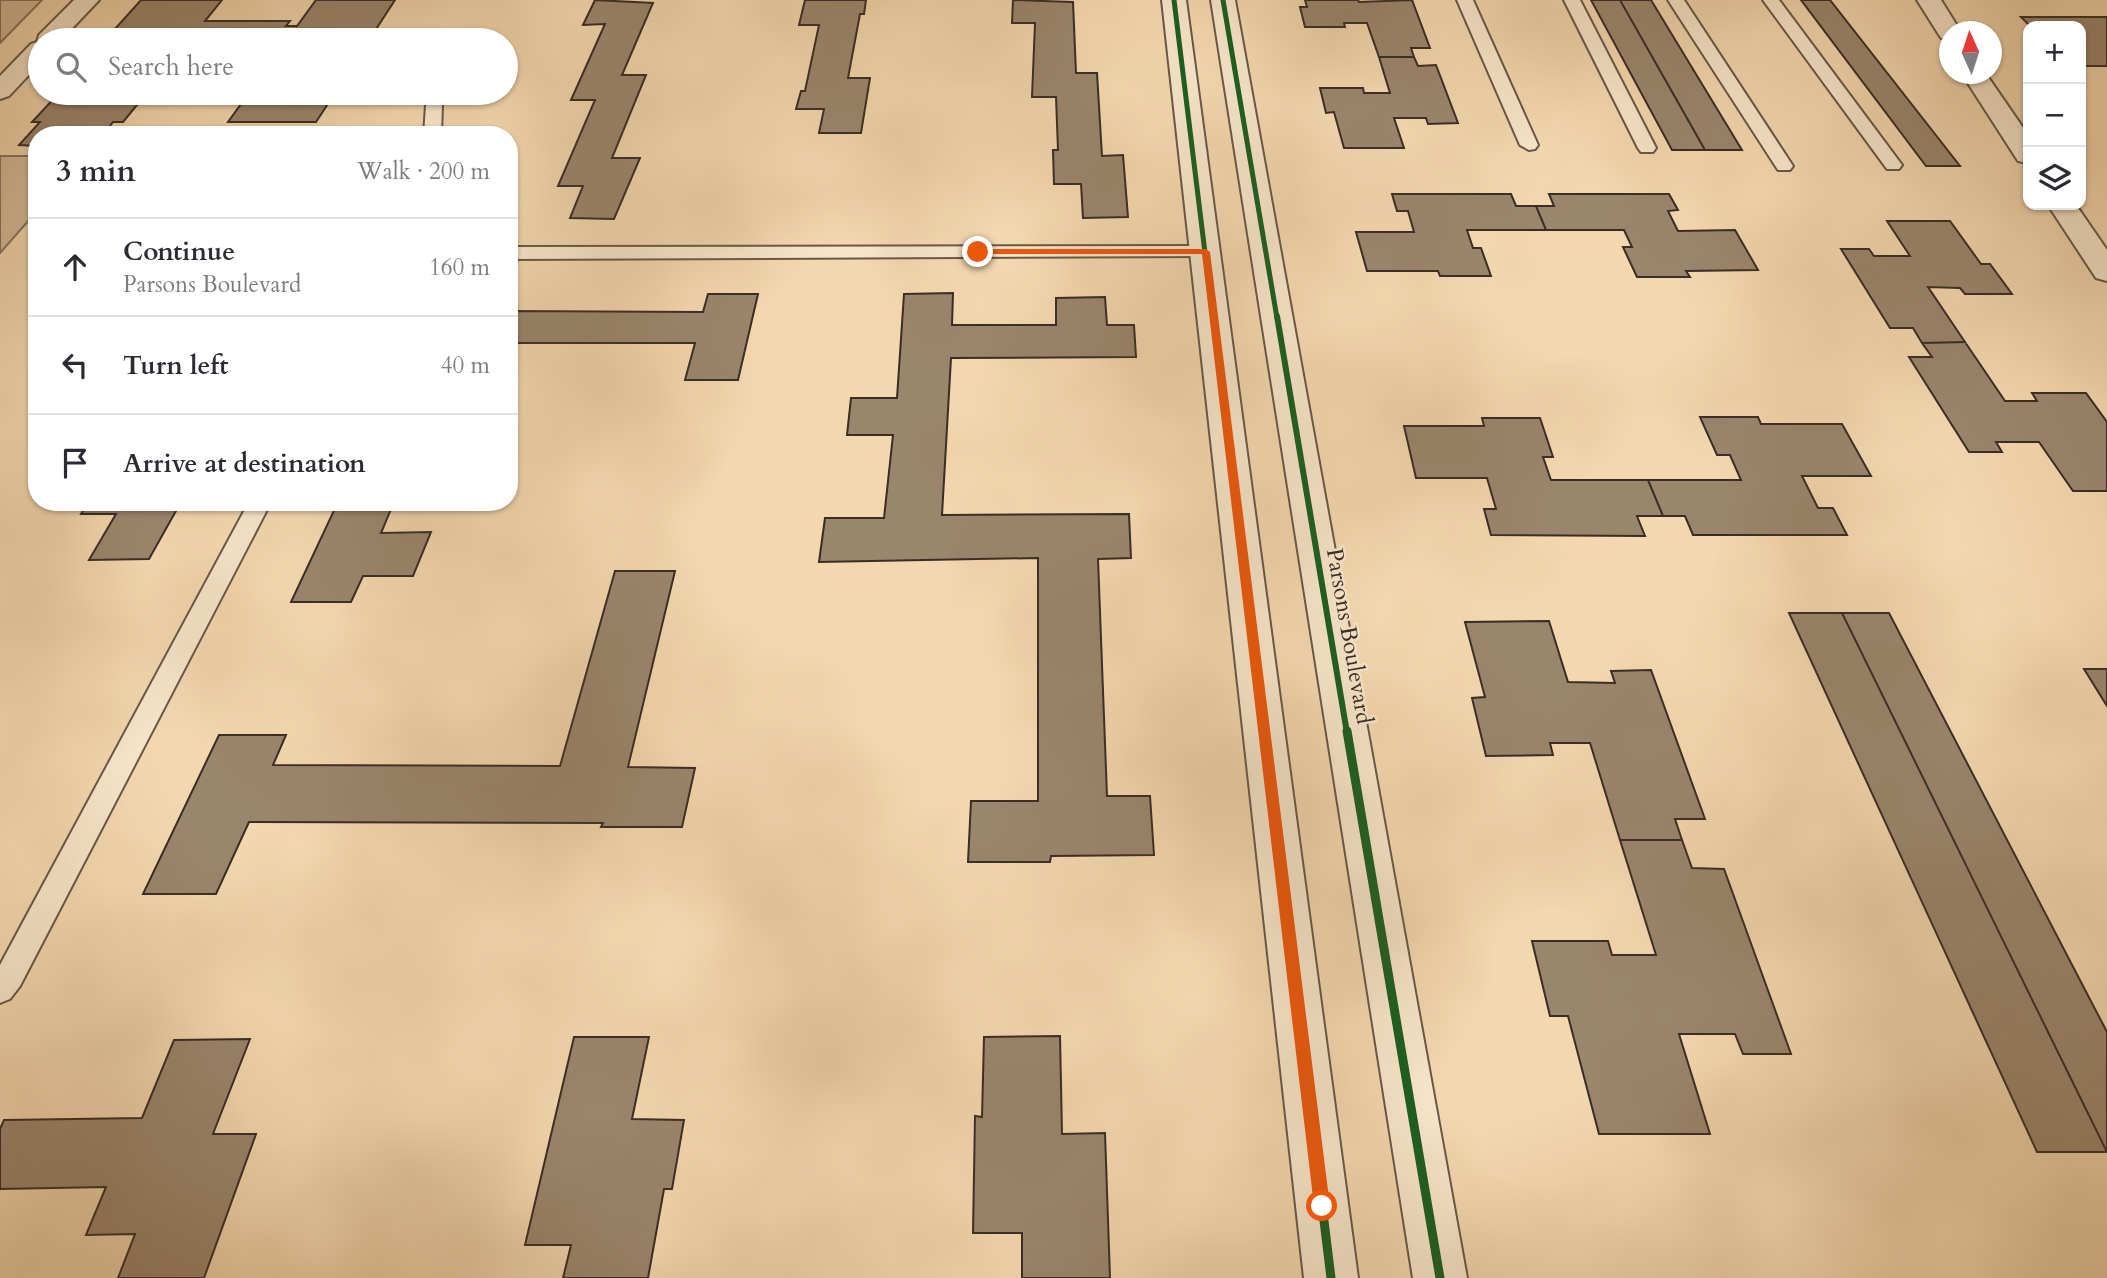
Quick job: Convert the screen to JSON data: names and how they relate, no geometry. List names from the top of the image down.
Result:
{
  "streets": {
    "street": ["Parsons Boulevard"]
  },
  "north": "top",
  "page": {
    "map_buttons": ["+", "−"],
    "search": "Search here",
    "heading": ["3 min", "Walk · 200 m"],
    "list": [
      ["Continue", "Parsons Boulevard", "160 m"],
      ["Turn left", "40 m"],
      "Arrive at destination"
    ]
  }
}
